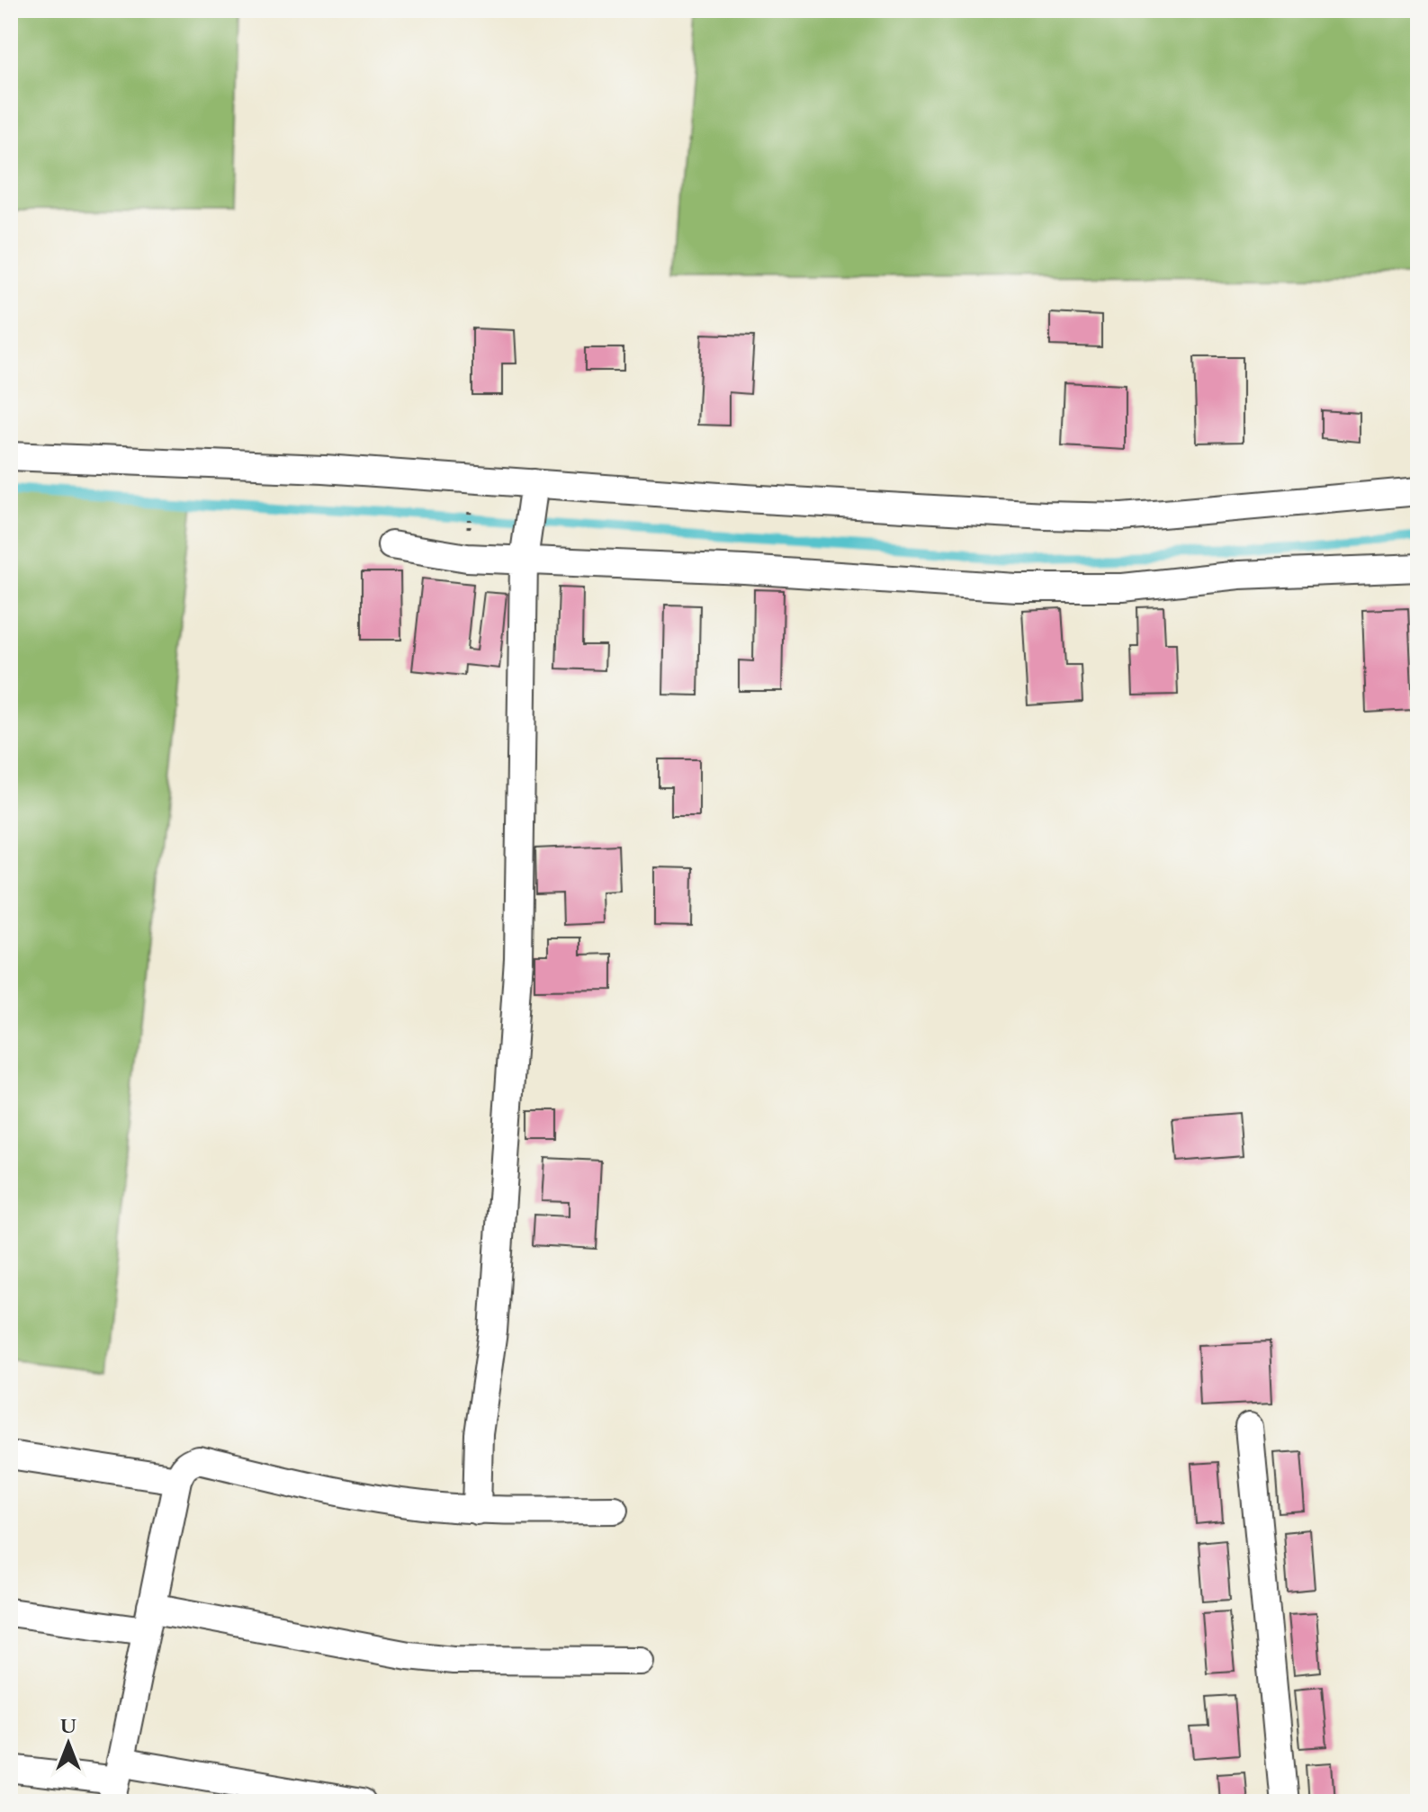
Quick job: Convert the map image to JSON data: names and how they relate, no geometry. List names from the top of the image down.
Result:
{
  "north": "top"
}
